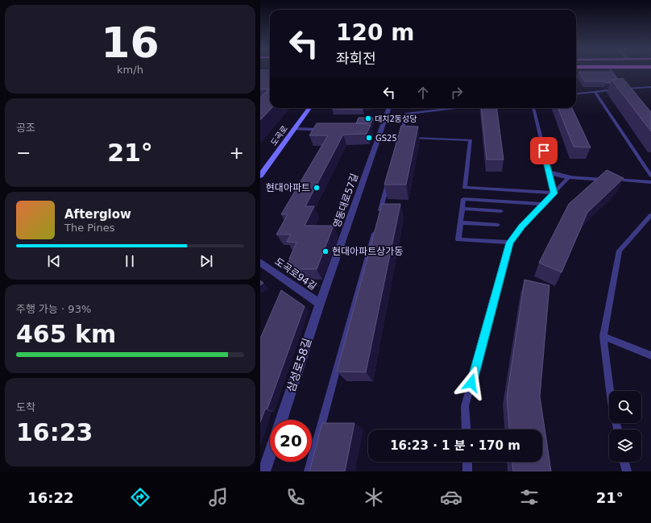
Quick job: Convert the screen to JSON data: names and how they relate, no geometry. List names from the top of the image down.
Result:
{
  "streets": {
    "main road": ["도곡로"],
    "street": ["영동대로57길", "도곡로94길", "삼성로58길"]
  },
  "crossings": [
    ["영동대로57길", "도곡로94길"],
    ["영동대로57길", "삼성로58길"],
    ["도곡로94길", "삼성로58길"]
  ],
  "places": [
    "대치2동성당",
    "GS25",
    "현대아파트",
    "현대아파트상가동"
  ],
  "page": {
    "tile": [
      ["16", "km/h"],
      "공조",
      ["주행 가능 · 93%", "465 km"],
      ["도착", "16:23"]
    ],
    "turn": ["120 m", "좌회전"],
    "heat": ["−", "21°", "+"],
    "song": ["Afterglow", "The Pines"],
    "limit": "20",
    "trip": "16:23 · 1 분 · 170 m",
    "tabs": ["16:22", "21°"]
  }
}
